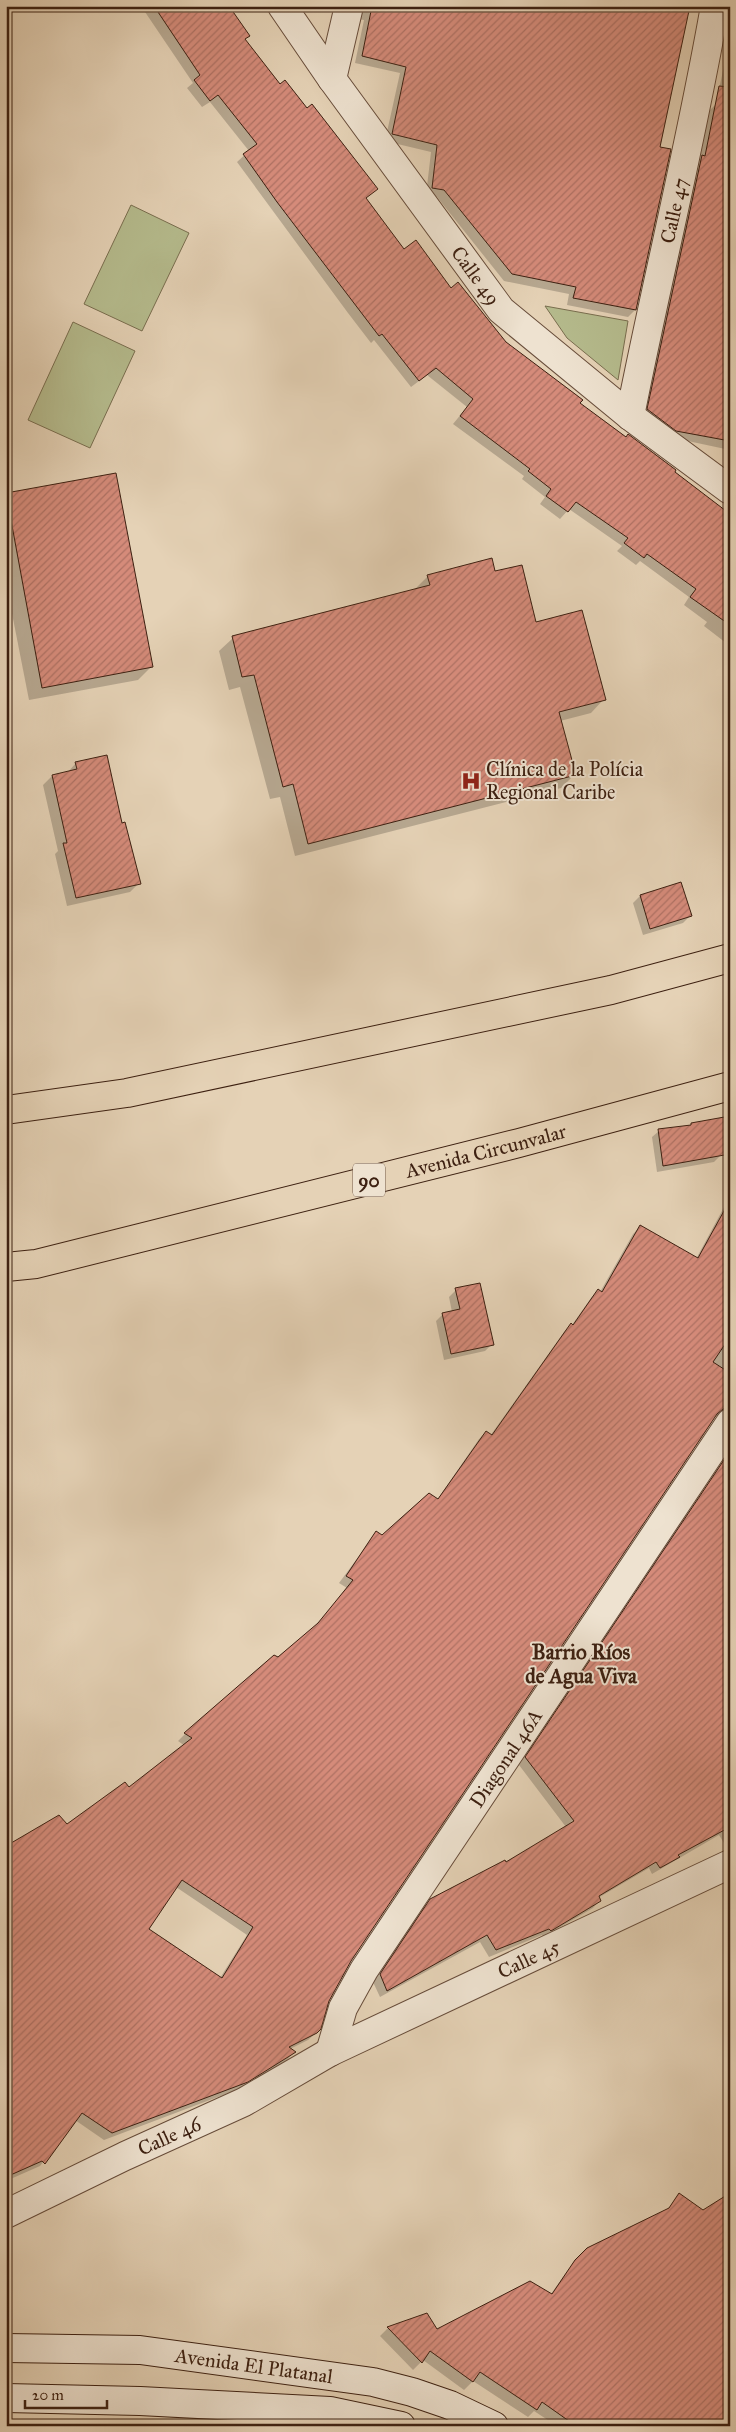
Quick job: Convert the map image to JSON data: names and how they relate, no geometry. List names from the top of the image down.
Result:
{
  "streets": {
    "highway": ["Avenida Circunvalar", "90"],
    "street": [
      "Calle 47",
      "Calle 49",
      "Diagonal 46A",
      "Calle 45",
      "Calle 46",
      "Avenida El Platanal"
    ]
  },
  "crossings": [
    ["Calle 47", "Calle 49"],
    ["Diagonal 46A", "Calle 45"],
    ["Diagonal 46A", "Calle 46"],
    ["Calle 45", "Calle 46"]
  ],
  "districts": ["Barrio Ríos de Agua Viva"],
  "places": {
    "hospital": ["Clínica de la Polícia Regional Caribe"]
  },
  "scale_bar": "20 m"
}
